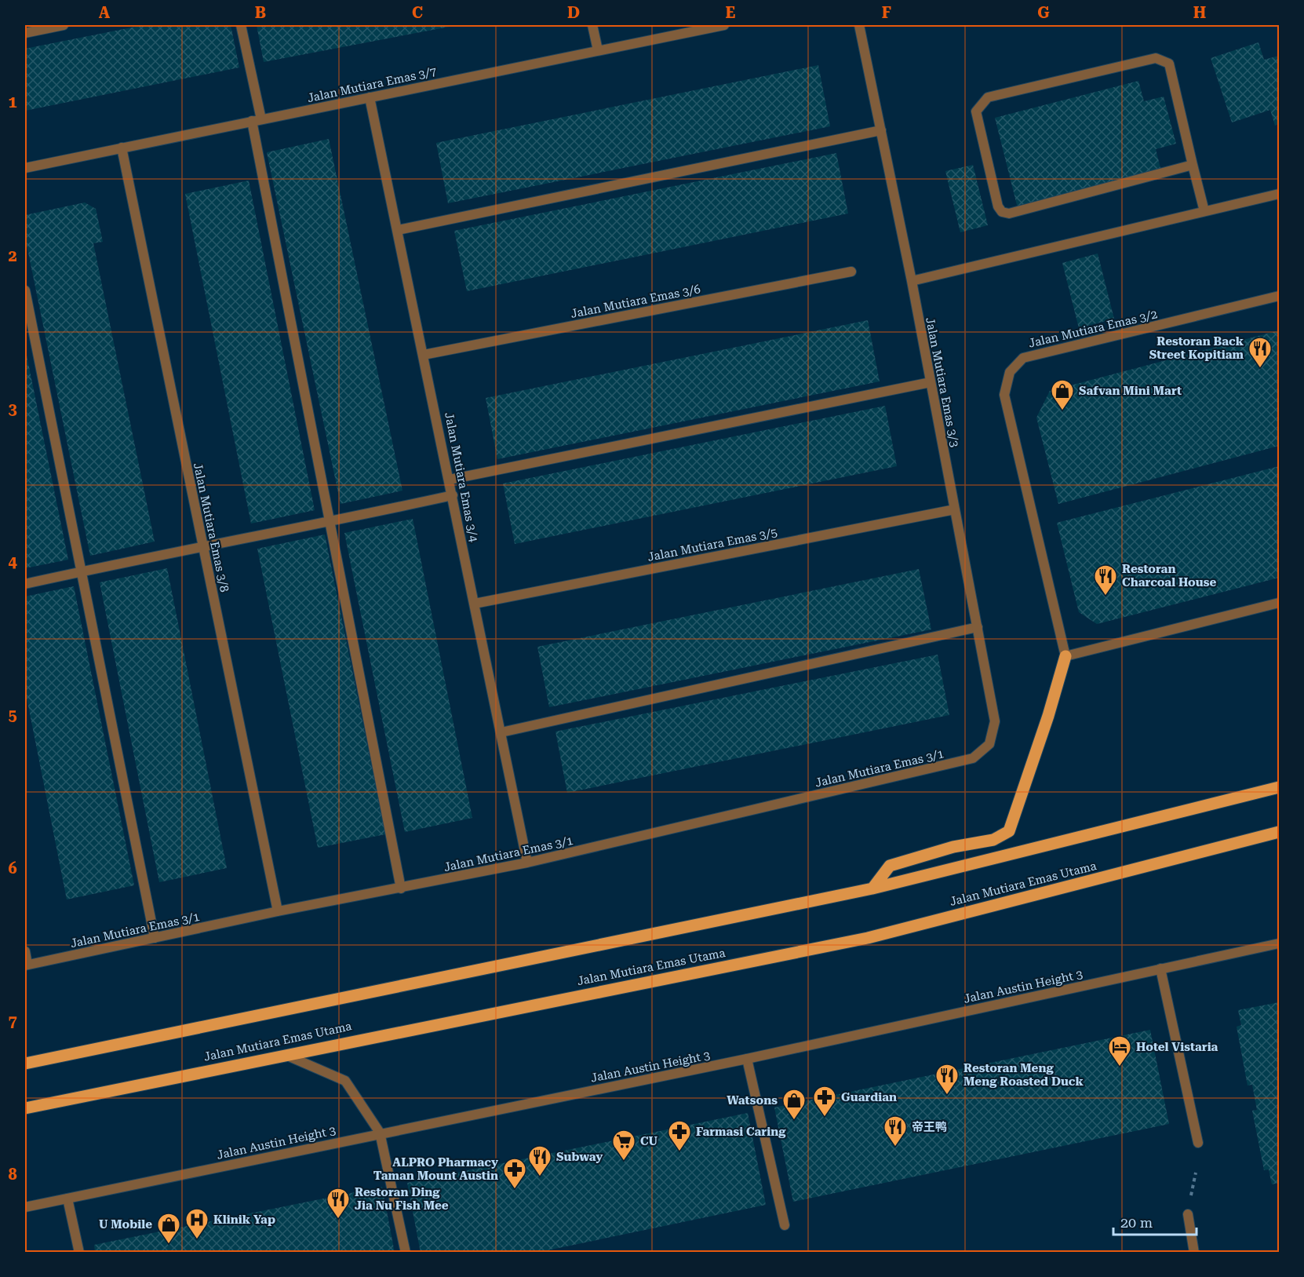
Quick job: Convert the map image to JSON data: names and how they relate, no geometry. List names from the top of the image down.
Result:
{
  "streets": {
    "main road": ["Jalan Mutiara Emas Utama"],
    "street": [
      "Jalan Mutiara Emas 3/7",
      "Jalan Mutiara Emas 3/6",
      "Jalan Mutiara Emas 3/2",
      "Jalan Mutiara Emas 3/3",
      "Jalan Mutiara Emas 3/4",
      "Jalan Mutiara Emas 3/8",
      "Jalan Mutiara Emas 3/5",
      "Jalan Mutiara Emas 3/1",
      "Jalan Austin Height 3"
    ]
  },
  "crossings": [
    ["Jalan Mutiara Emas 3/7", "Jalan Mutiara Emas 3/4"],
    ["Jalan Mutiara Emas 3/7", "Jalan Mutiara Emas 3/8"],
    ["Jalan Mutiara Emas 3/6", "Jalan Mutiara Emas 3/4"],
    ["Jalan Mutiara Emas 3/3", "Jalan Mutiara Emas 3/5"],
    ["Jalan Mutiara Emas 3/3", "Jalan Mutiara Emas 3/1"],
    ["Jalan Mutiara Emas 3/4", "Jalan Mutiara Emas 3/5"],
    ["Jalan Mutiara Emas 3/4", "Jalan Mutiara Emas 3/1"],
    ["Jalan Mutiara Emas 3/8", "Jalan Mutiara Emas 3/1"]
  ],
  "places": {
    "restaurant": [
      "Restoran Back Street Kopitiam",
      "Restoran Charcoal House",
      "Restoran Meng Meng Roasted Duck",
      "帝王鸭",
      "Subway",
      "Restoran Ding Jia Nu Fish Mee"
    ],
    "shop": ["Safvan Mini Mart", "Watsons", "U Mobile"],
    "hotel": ["Hotel Vistaria"],
    "pharmacy": ["Guardian", "Farmasi Caring", "ALPRO Pharmacy Taman Mount Austin"],
    "supermarket": ["CU"],
    "hospital": ["Klinik Yap"]
  },
  "scale_bar": "20 m",
  "grid": {
    "columns": [
      "A",
      "B",
      "C",
      "D",
      "E",
      "F",
      "G",
      "H"
    ],
    "rows": [
      "1",
      "2",
      "3",
      "4",
      "5",
      "6",
      "7",
      "8"
    ]
  }
}
